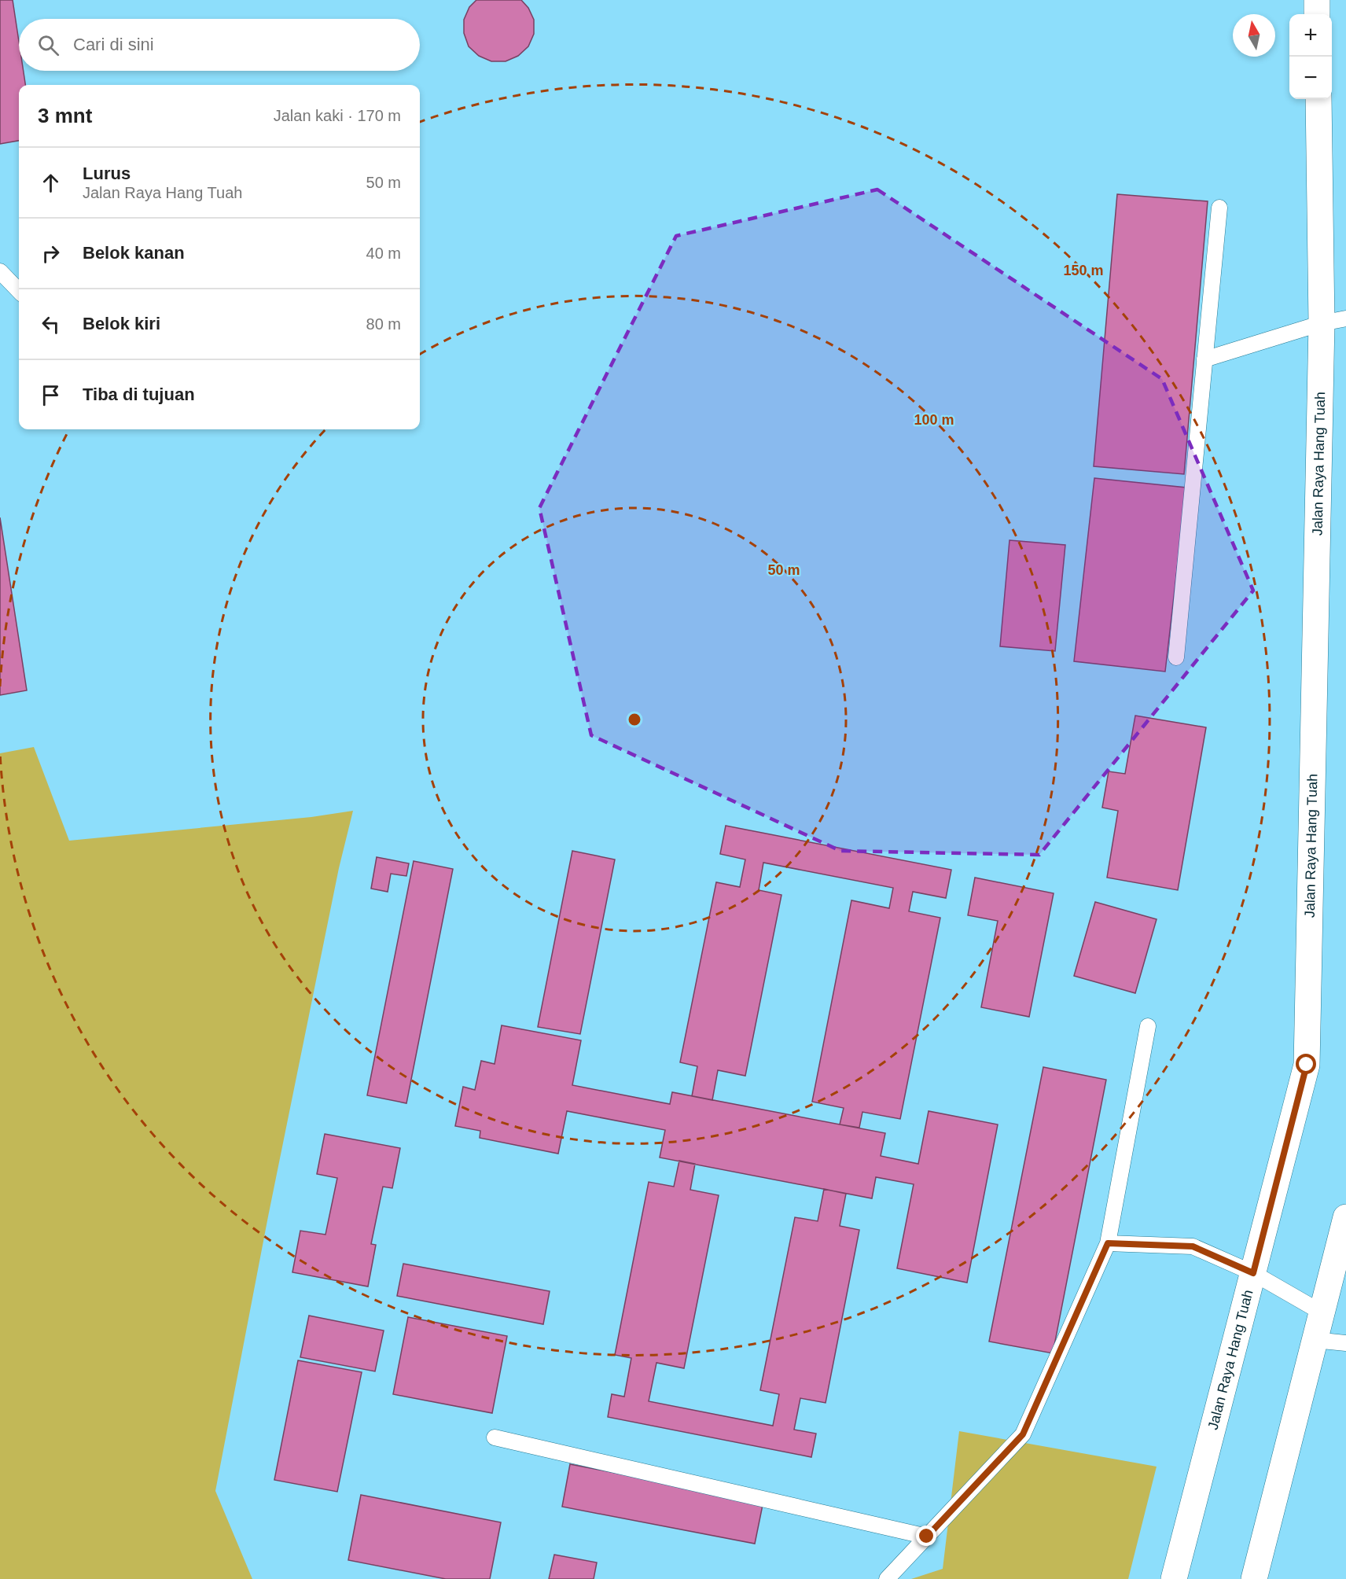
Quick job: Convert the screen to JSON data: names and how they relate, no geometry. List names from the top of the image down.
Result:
{
  "streets": {
    "street": ["Jalan Raya Hang Tuah"]
  },
  "north": "top",
  "page": {
    "map_buttons": ["+", "−"],
    "search": "Cari di sini",
    "heading": ["3 mnt", "Jalan kaki · 170 m"],
    "list": [
      ["Lurus", "Jalan Raya Hang Tuah", "50 m"],
      ["Belok kanan", "40 m"],
      ["Belok kiri", "80 m"],
      "Tiba di tujuan"
    ]
  },
  "rings": ["150 m", "100 m", "50 m"]
}
